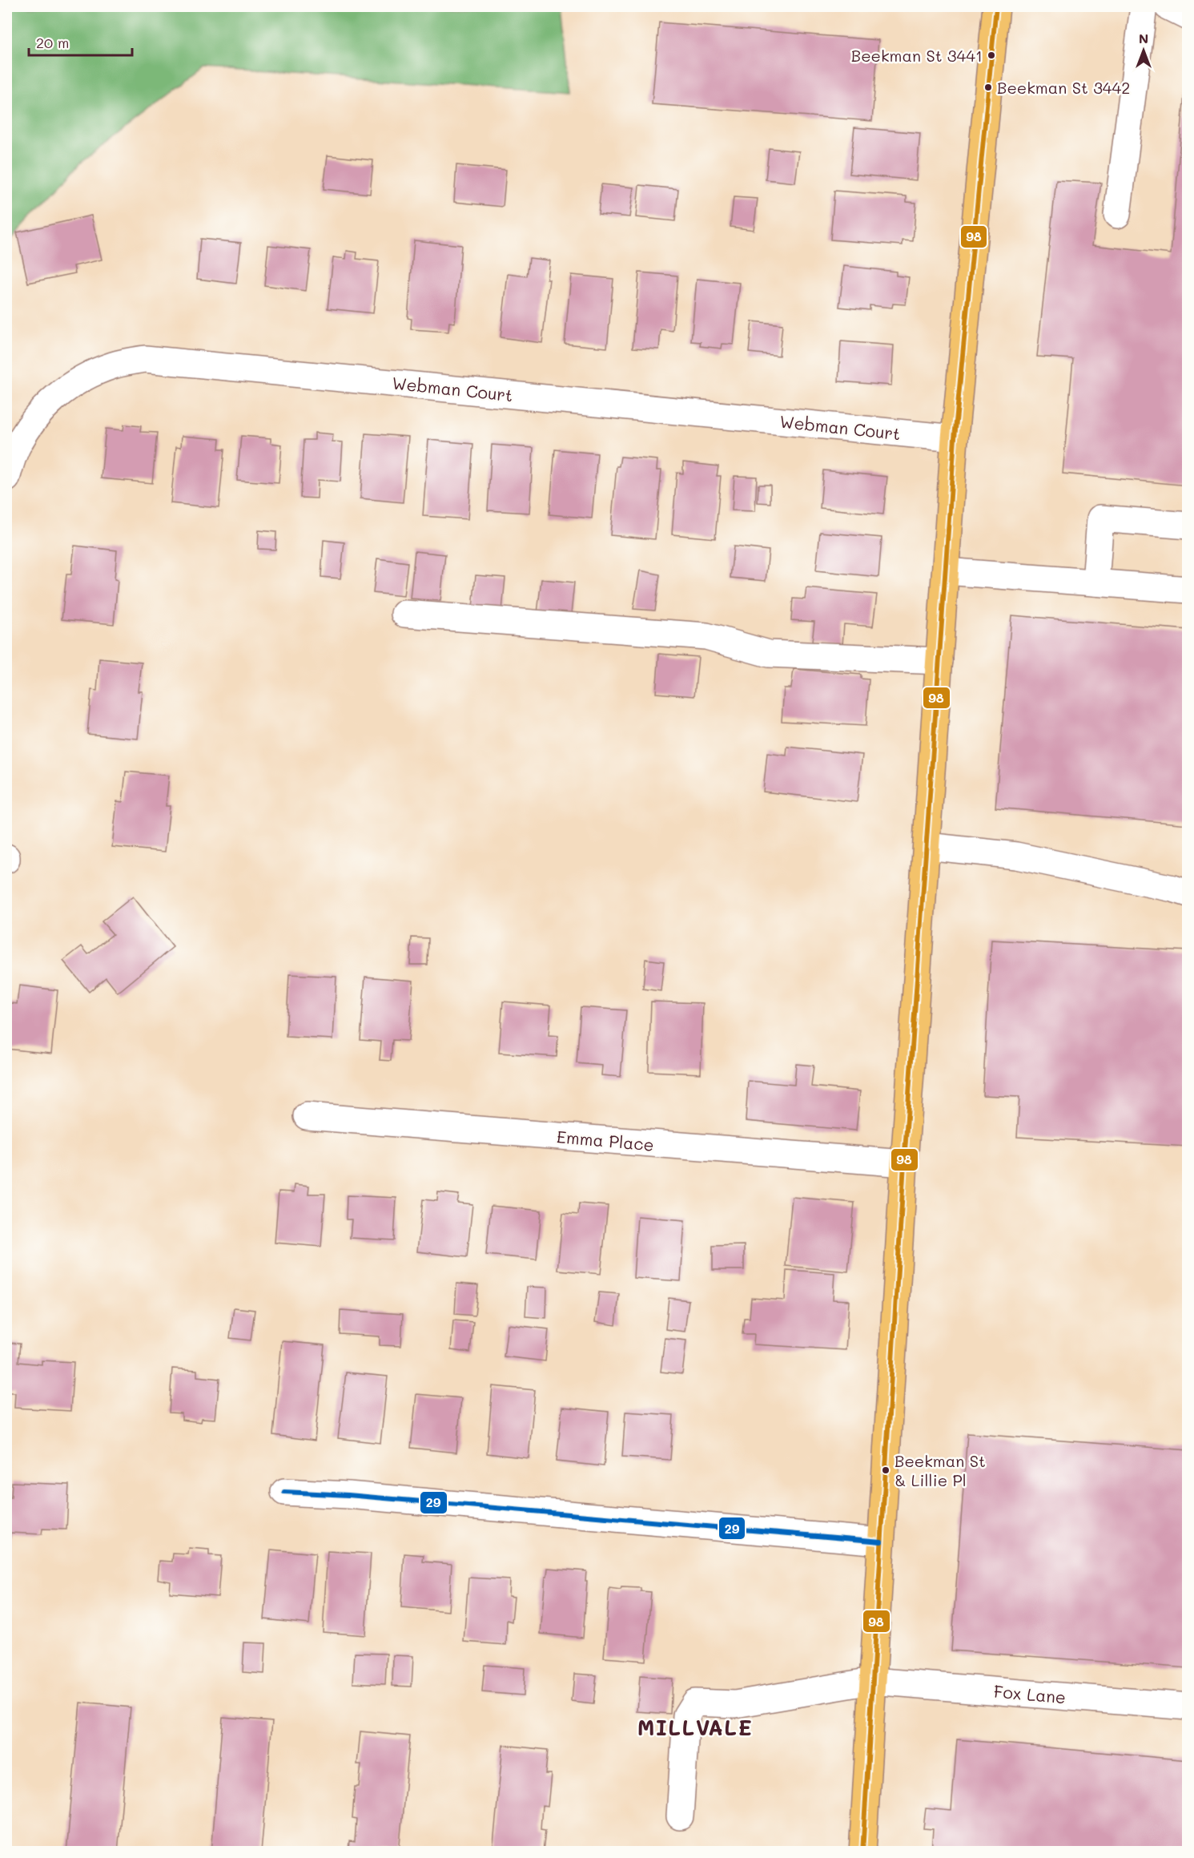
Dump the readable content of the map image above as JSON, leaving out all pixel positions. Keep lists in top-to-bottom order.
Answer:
{
  "streets": {
    "street": ["Webman Court", "Emma Place", "Fox Lane"]
  },
  "districts": ["MILLVALE"],
  "places": ["Beekman St 3441", "Beekman St 3442", "Beekman St & Lillie Pl"],
  "lines": ["transit line 98", "transit line 29"],
  "scale_bar": "20 m",
  "north": "top"
}
